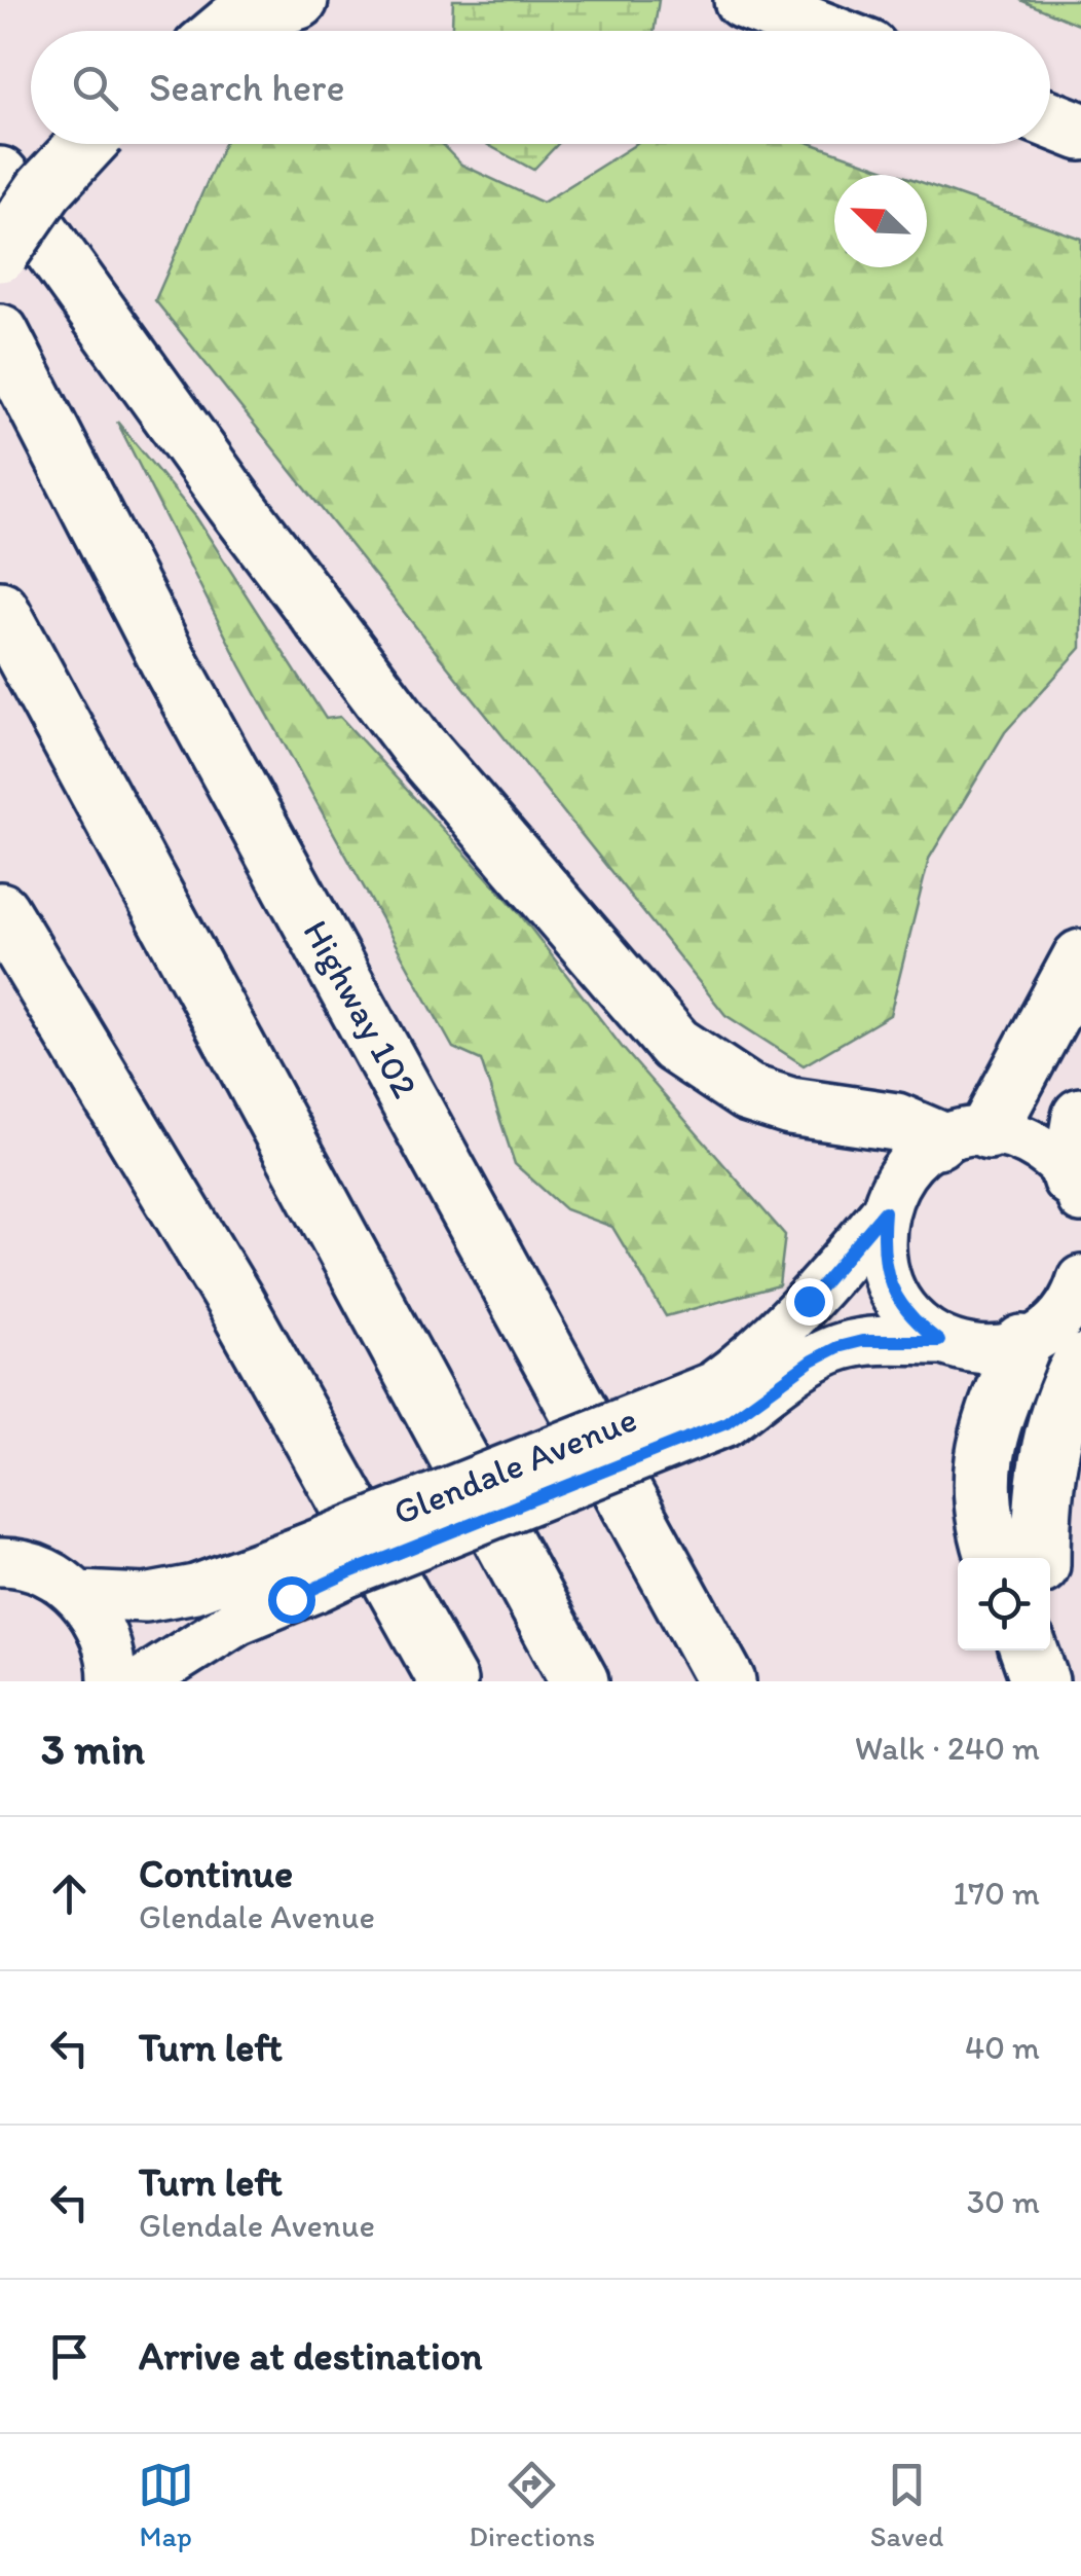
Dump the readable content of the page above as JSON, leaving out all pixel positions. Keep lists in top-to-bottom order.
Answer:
{
  "streets": {
    "highway": ["Highway 102"],
    "main road": ["Glendale Avenue"]
  },
  "north": "top left",
  "page": {
    "search": "Search here",
    "heading": ["3 min", "Walk · 240 m"],
    "list": [
      ["Continue", "Glendale Avenue", "170 m"],
      ["Turn left", "40 m"],
      ["Turn left", "Glendale Avenue", "30 m"],
      "Arrive at destination"
    ],
    "nav": ["Map", "Directions", "Saved"]
  }
}
